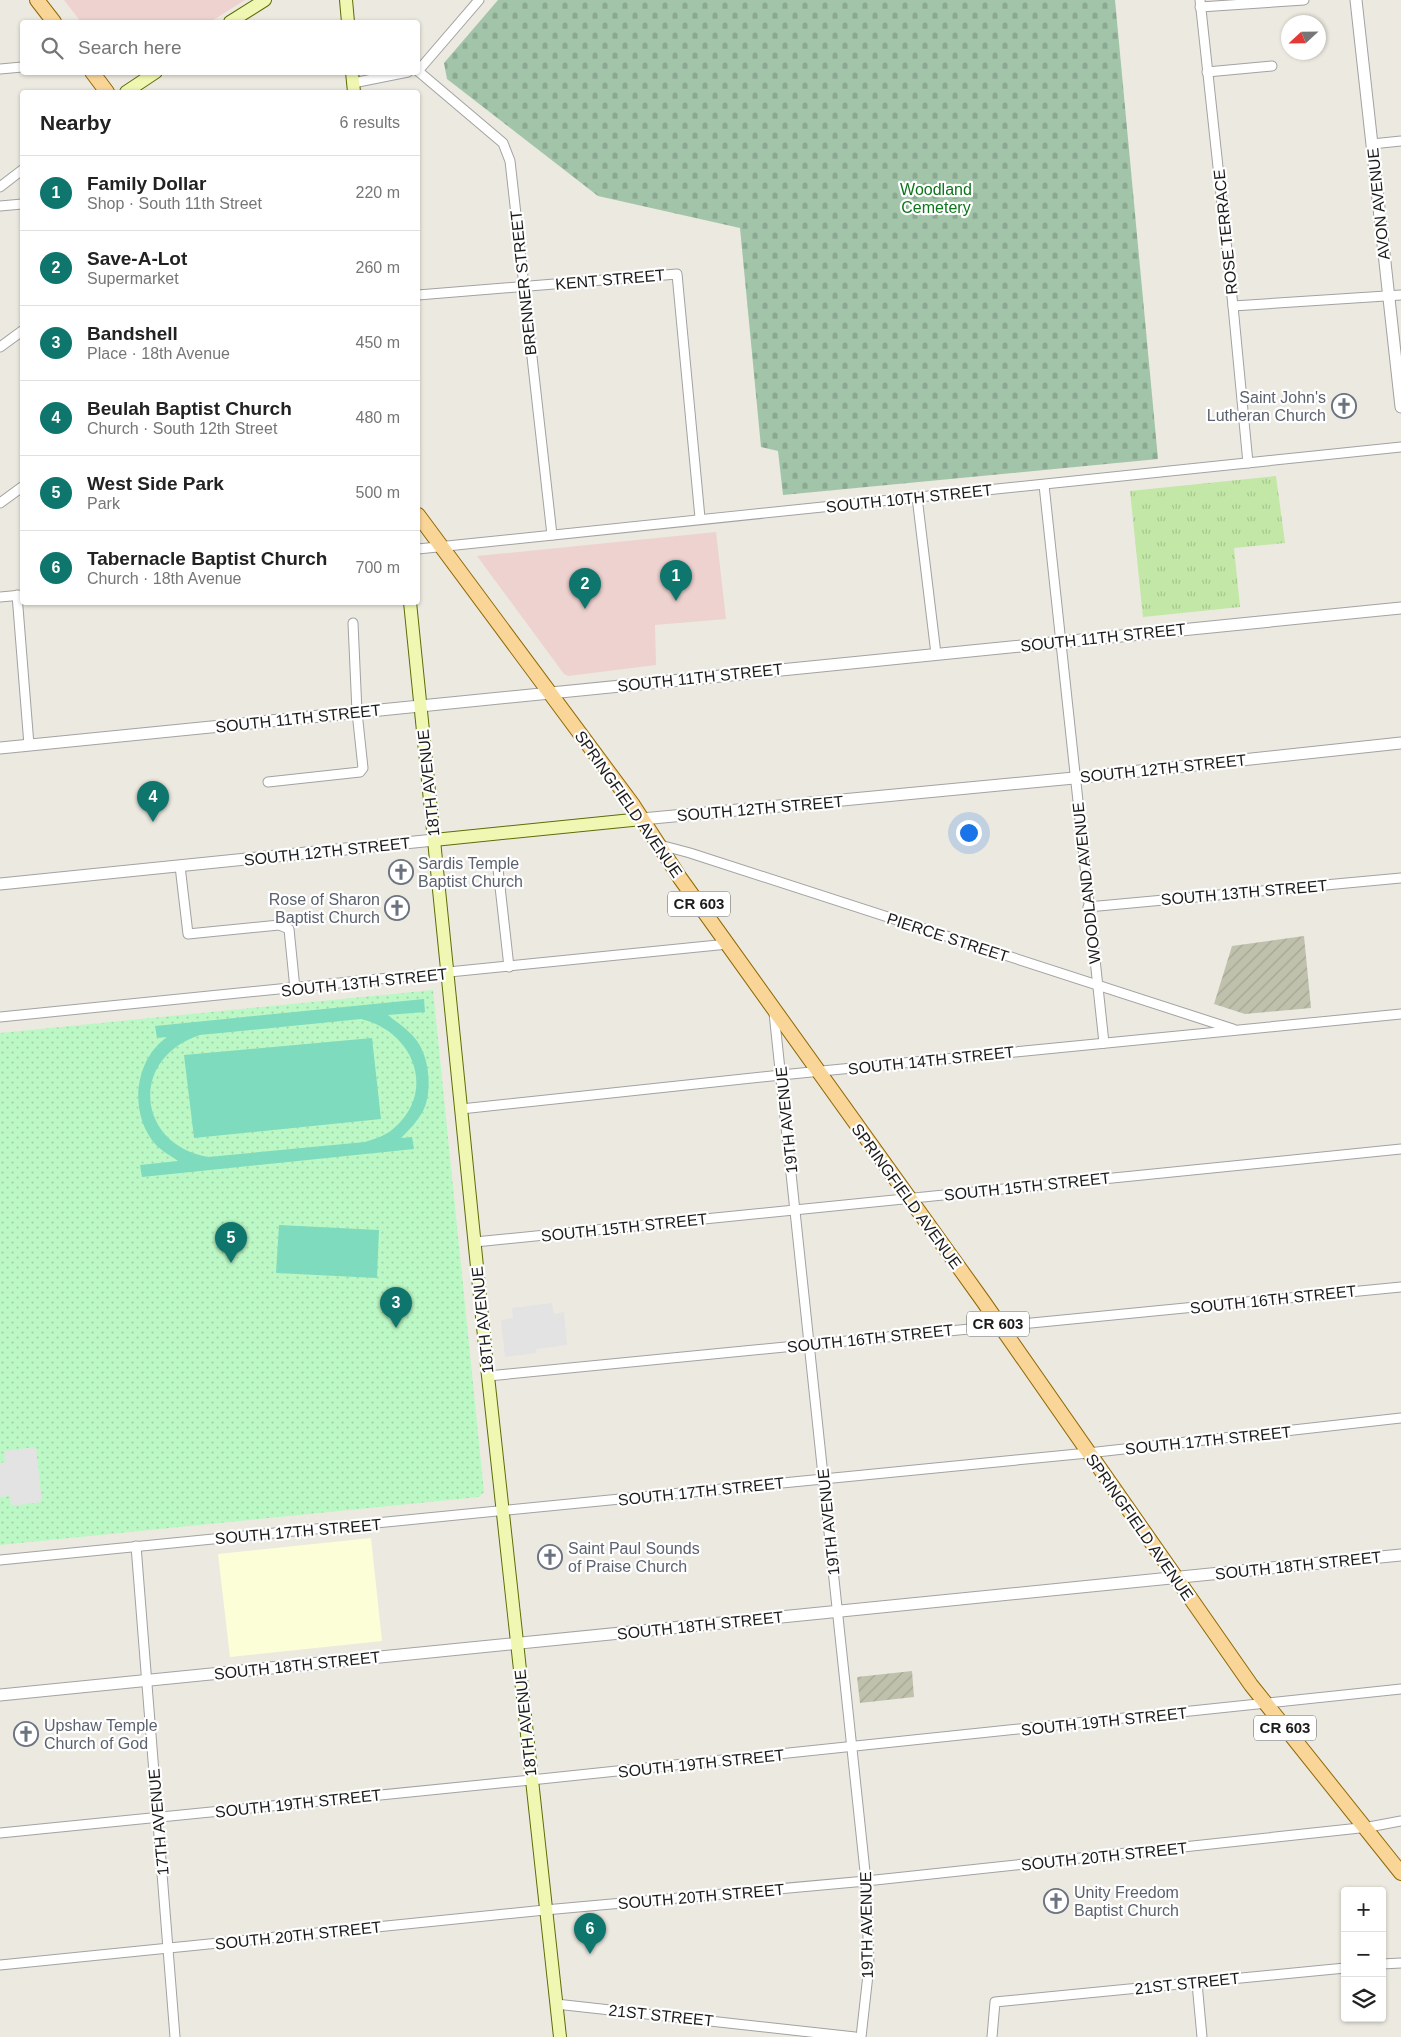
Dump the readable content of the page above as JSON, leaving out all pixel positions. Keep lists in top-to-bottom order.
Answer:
{
  "streets": {
    "main road": [
      "SOUTH 12TH STREET",
      "18TH AVENUE",
      "SPRINGFIELD AVENUE",
      "CR 603"
    ],
    "street": [
      "AVON AVENUE",
      "ROSE TERRACE",
      "KENT STREET",
      "BRENNER STREET",
      "SOUTH 10TH STREET",
      "SOUTH 11TH STREET",
      "WOODLAND AVENUE",
      "SOUTH 13TH STREET",
      "PIERCE STREET",
      "SOUTH 14TH STREET",
      "19TH AVENUE",
      "SOUTH 15TH STREET",
      "SOUTH 16TH STREET",
      "SOUTH 17TH STREET",
      "SOUTH 18TH STREET",
      "SOUTH 19TH STREET",
      "17TH AVENUE",
      "SOUTH 20TH STREET",
      "21ST STREET"
    ]
  },
  "crossings": [
    ["ROSE TERRACE", "SOUTH 10TH STREET"],
    ["KENT STREET", "BRENNER STREET"],
    ["KENT STREET", "SOUTH 10TH STREET"],
    ["BRENNER STREET", "SOUTH 10TH STREET"],
    ["SOUTH 10TH STREET", "SPRINGFIELD AVENUE"],
    ["SOUTH 10TH STREET", "WOODLAND AVENUE"],
    ["SOUTH 11TH STREET", "18TH AVENUE"],
    ["SOUTH 11TH STREET", "SPRINGFIELD AVENUE"],
    ["SOUTH 11TH STREET", "WOODLAND AVENUE"],
    ["SOUTH 12TH STREET", "18TH AVENUE"],
    ["SOUTH 12TH STREET", "SPRINGFIELD AVENUE"],
    ["SOUTH 12TH STREET", "WOODLAND AVENUE"],
    ["18TH AVENUE", "SOUTH 13TH STREET"],
    ["18TH AVENUE", "SOUTH 14TH STREET"],
    ["18TH AVENUE", "SOUTH 15TH STREET"],
    ["18TH AVENUE", "SOUTH 16TH STREET"],
    ["18TH AVENUE", "SOUTH 17TH STREET"],
    ["18TH AVENUE", "SOUTH 18TH STREET"],
    ["18TH AVENUE", "SOUTH 19TH STREET"],
    ["18TH AVENUE", "SOUTH 20TH STREET"],
    ["18TH AVENUE", "21ST STREET"],
    ["SPRINGFIELD AVENUE", "SOUTH 13TH STREET"],
    ["SPRINGFIELD AVENUE", "PIERCE STREET"],
    ["SPRINGFIELD AVENUE", "SOUTH 14TH STREET"],
    ["SPRINGFIELD AVENUE", "19TH AVENUE"],
    ["SPRINGFIELD AVENUE", "SOUTH 15TH STREET"],
    ["SPRINGFIELD AVENUE", "SOUTH 16TH STREET"],
    ["SPRINGFIELD AVENUE", "SOUTH 17TH STREET"],
    ["SPRINGFIELD AVENUE", "SOUTH 18TH STREET"],
    ["SPRINGFIELD AVENUE", "SOUTH 19TH STREET"],
    ["SPRINGFIELD AVENUE", "SOUTH 20TH STREET"],
    ["WOODLAND AVENUE", "SOUTH 13TH STREET"],
    ["WOODLAND AVENUE", "PIERCE STREET"],
    ["WOODLAND AVENUE", "SOUTH 14TH STREET"],
    ["PIERCE STREET", "SOUTH 14TH STREET"],
    ["SOUTH 14TH STREET", "19TH AVENUE"],
    ["19TH AVENUE", "SOUTH 15TH STREET"],
    ["19TH AVENUE", "SOUTH 16TH STREET"],
    ["19TH AVENUE", "SOUTH 17TH STREET"],
    ["19TH AVENUE", "SOUTH 18TH STREET"],
    ["19TH AVENUE", "SOUTH 19TH STREET"],
    ["19TH AVENUE", "SOUTH 20TH STREET"],
    ["SOUTH 17TH STREET", "17TH AVENUE"],
    ["SOUTH 18TH STREET", "17TH AVENUE"],
    ["SOUTH 19TH STREET", "17TH AVENUE"],
    ["17TH AVENUE", "SOUTH 20TH STREET"]
  ],
  "parks": ["Woodland Cemetery"],
  "places": {
    "church": [
      "Saint John's Lutheran Church",
      "Sardis Temple Baptist Church",
      "Rose of Sharon Baptist Church",
      "Saint Paul Sounds of Praise Church",
      "Upshaw Temple Church of God",
      "Unity Freedom Baptist Church"
    ]
  },
  "north": "left",
  "page": {
    "search": "Search here",
    "heading": ["Nearby", "6 results"],
    "list": [
      {
        "mark": "1",
        "name": "Family Dollar",
        "note": "Shop · South 11th Street",
        "value": "220 m"
      },
      {
        "mark": "2",
        "name": "Save-A-Lot",
        "note": "Supermarket",
        "value": "260 m"
      },
      {
        "mark": "3",
        "name": "Bandshell",
        "note": "Place · 18th Avenue",
        "value": "450 m"
      },
      {
        "mark": "4",
        "name": "Beulah Baptist Church",
        "note": "Church · South 12th Street",
        "value": "480 m"
      },
      {
        "mark": "5",
        "name": "West Side Park",
        "note": "Park",
        "value": "500 m"
      },
      {
        "mark": "6",
        "name": "Tabernacle Baptist Church",
        "note": "Church · 18th Avenue",
        "value": "700 m"
      }
    ],
    "pins": [
      "1",
      "2",
      "4",
      "5",
      "3",
      "6"
    ],
    "map_buttons": ["+", "−"]
  }
}
